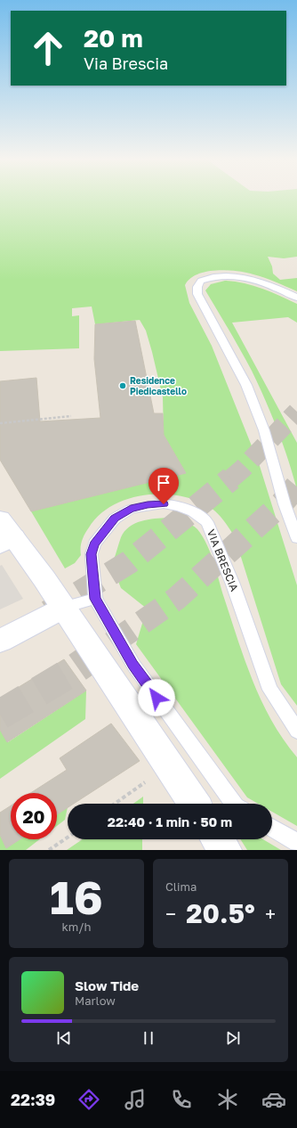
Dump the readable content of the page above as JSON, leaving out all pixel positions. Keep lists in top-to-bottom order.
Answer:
{
  "streets": {
    "lane": ["VIA BRESCIA"]
  },
  "places": ["Residence Piedicastello"],
  "page": {
    "turn": ["20 m", "Via Brescia"],
    "limit": "20",
    "trip": "22:40 · 1 min · 50 m",
    "tile": [
      ["16", "km/h"],
      "Clima"
    ],
    "heat": ["−", "20.5°", "+"],
    "song": ["Slow Tide", "Marlow"],
    "tabs": "22:39"
  }
}
